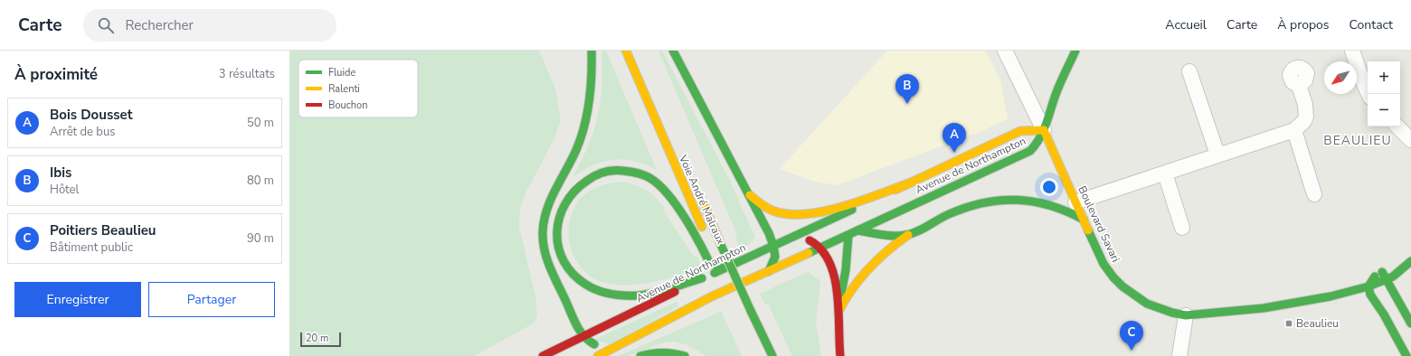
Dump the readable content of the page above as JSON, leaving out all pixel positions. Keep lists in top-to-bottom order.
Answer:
{
  "streets": {
    "street": ["Avenue de Northampton", "Voie André Malraux", "Boulevard Savari"]
  },
  "crossings": [
    ["Avenue de Northampton", "Boulevard Savari"]
  ],
  "districts": ["BEAULIEU"],
  "places": {
    "transit": ["Beaulieu"]
  },
  "legend": ["Fluide", "Ralenti", "Bouchon"],
  "scale_bar": "20 m",
  "north": "bottom left",
  "page": {
    "header": "Carte",
    "search": "Rechercher",
    "nav": [
      "Accueil",
      "Carte",
      "À propos",
      "Contact"
    ],
    "heading": ["À proximité", "3 résultats"],
    "map_buttons": ["+", "−"],
    "pins": ["B", "A", "C"],
    "list": [
      {
        "mark": "A",
        "name": "Bois Dousset",
        "note": "Arrêt de bus",
        "value": "50 m"
      },
      {
        "mark": "B",
        "name": "Ibis",
        "note": "Hôtel",
        "value": "80 m"
      },
      {
        "mark": "C",
        "name": "Poitiers Beaulieu",
        "note": "Bâtiment public",
        "value": "90 m"
      }
    ],
    "buttons": ["Enregistrer", "Partager"],
    "scale": "20 m"
  }
}
